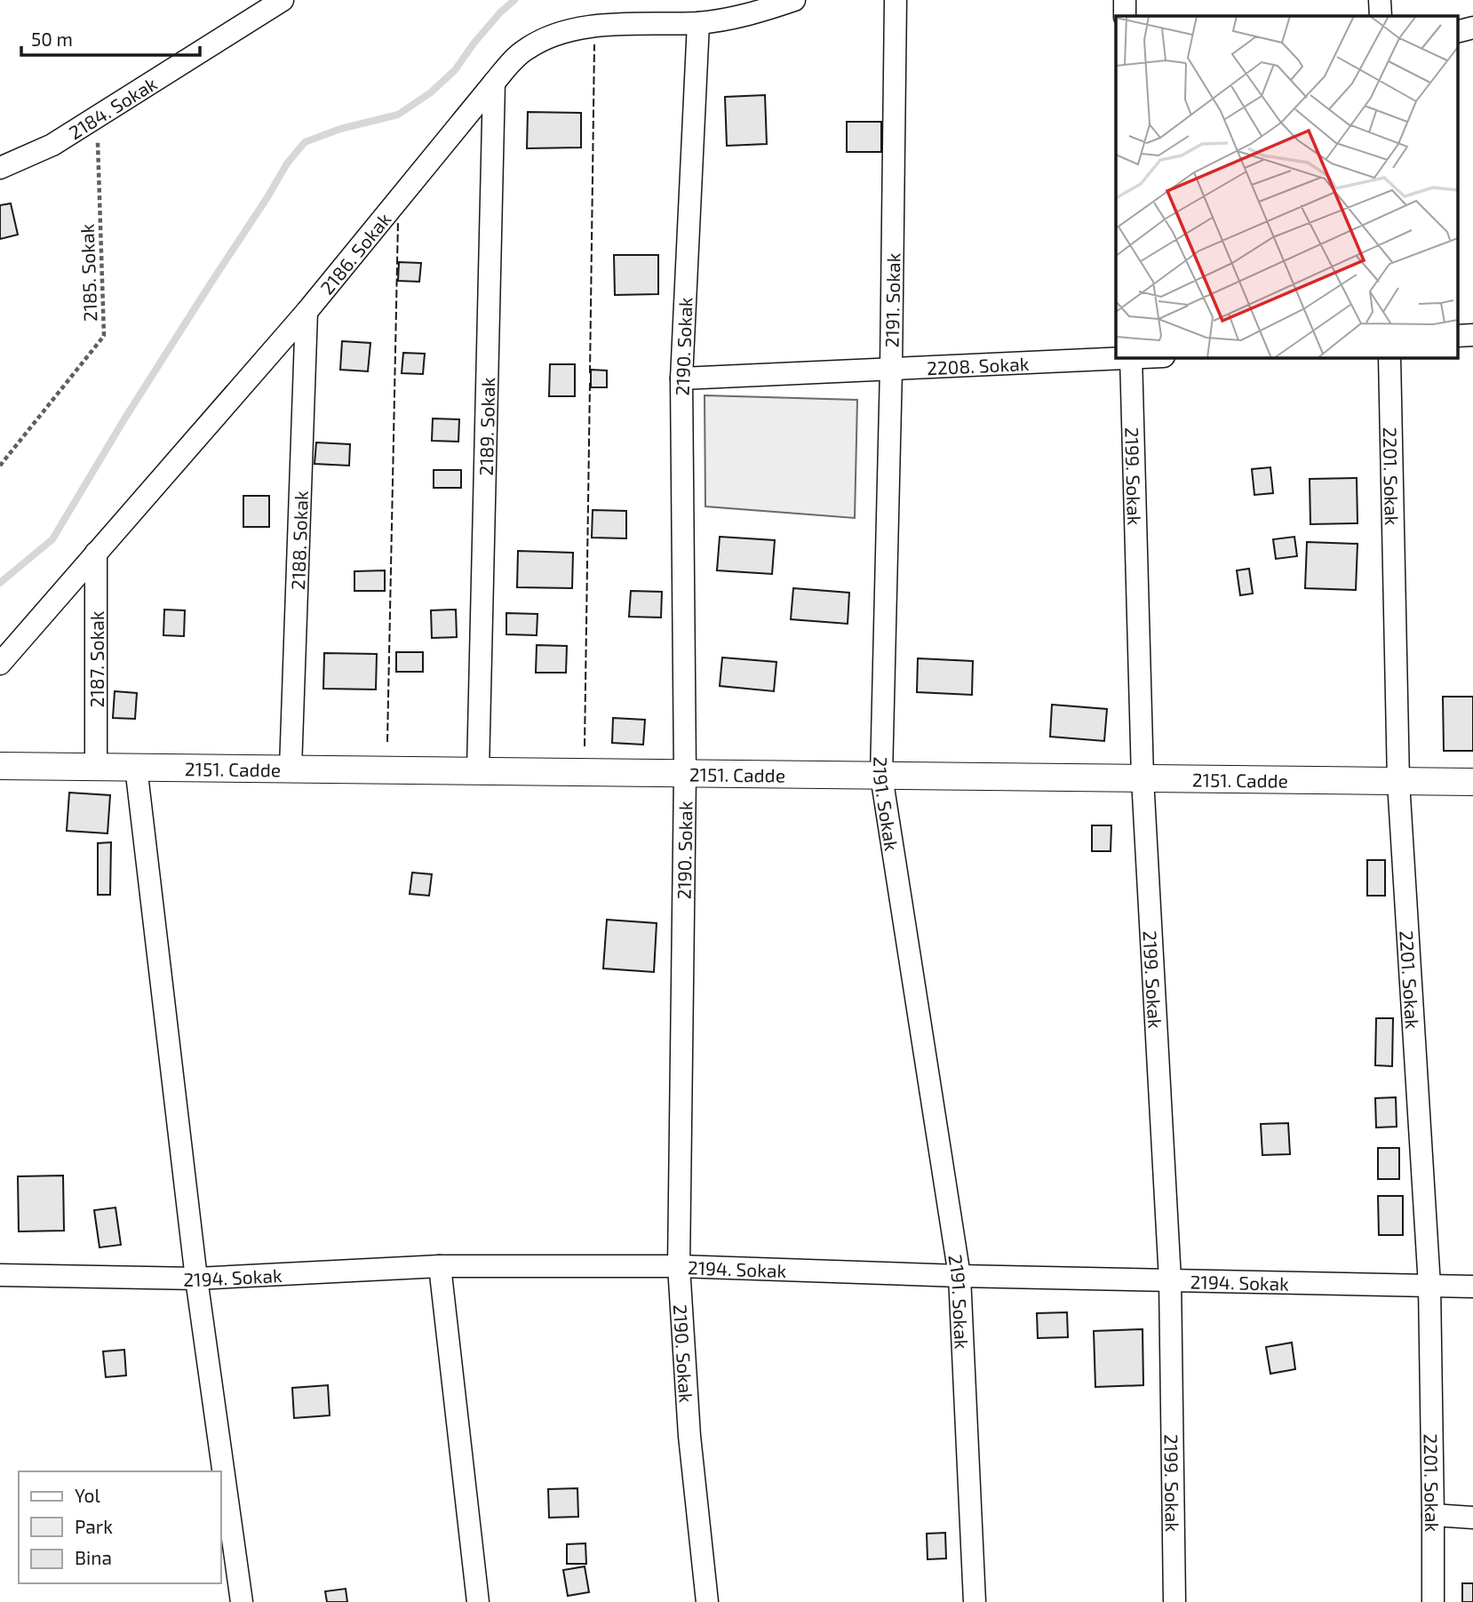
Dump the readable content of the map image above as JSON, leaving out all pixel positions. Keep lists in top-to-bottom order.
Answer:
{
  "streets": {
    "street": [
      "2184. Sokak",
      "2186. Sokak",
      "2191. Sokak",
      "2190. Sokak",
      "2208. Sokak",
      "2189. Sokak",
      "2199. Sokak",
      "2201. Sokak",
      "2188. Sokak",
      "2187. Sokak",
      "2151. Cadde",
      "2194. Sokak"
    ],
    "path": ["2185. Sokak"]
  },
  "crossings": [
    ["2184. Sokak", "2185. Sokak"],
    ["2186. Sokak", "2190. Sokak"],
    ["2186. Sokak", "2189. Sokak"],
    ["2186. Sokak", "2188. Sokak"],
    ["2186. Sokak", "2187. Sokak"],
    ["2191. Sokak", "2208. Sokak"],
    ["2191. Sokak", "2151. Cadde"],
    ["2191. Sokak", "2194. Sokak"],
    ["2190. Sokak", "2208. Sokak"],
    ["2190. Sokak", "2151. Cadde"],
    ["2190. Sokak", "2194. Sokak"],
    ["2208. Sokak", "2199. Sokak"],
    ["2189. Sokak", "2151. Cadde"],
    ["2199. Sokak", "2151. Cadde"],
    ["2199. Sokak", "2194. Sokak"],
    ["2201. Sokak", "2151. Cadde"],
    ["2201. Sokak", "2194. Sokak"],
    ["2188. Sokak", "2151. Cadde"],
    ["2187. Sokak", "2151. Cadde"]
  ],
  "legend": ["Yol", "Park", "Bina"],
  "scale_bar": "50 m"
}
